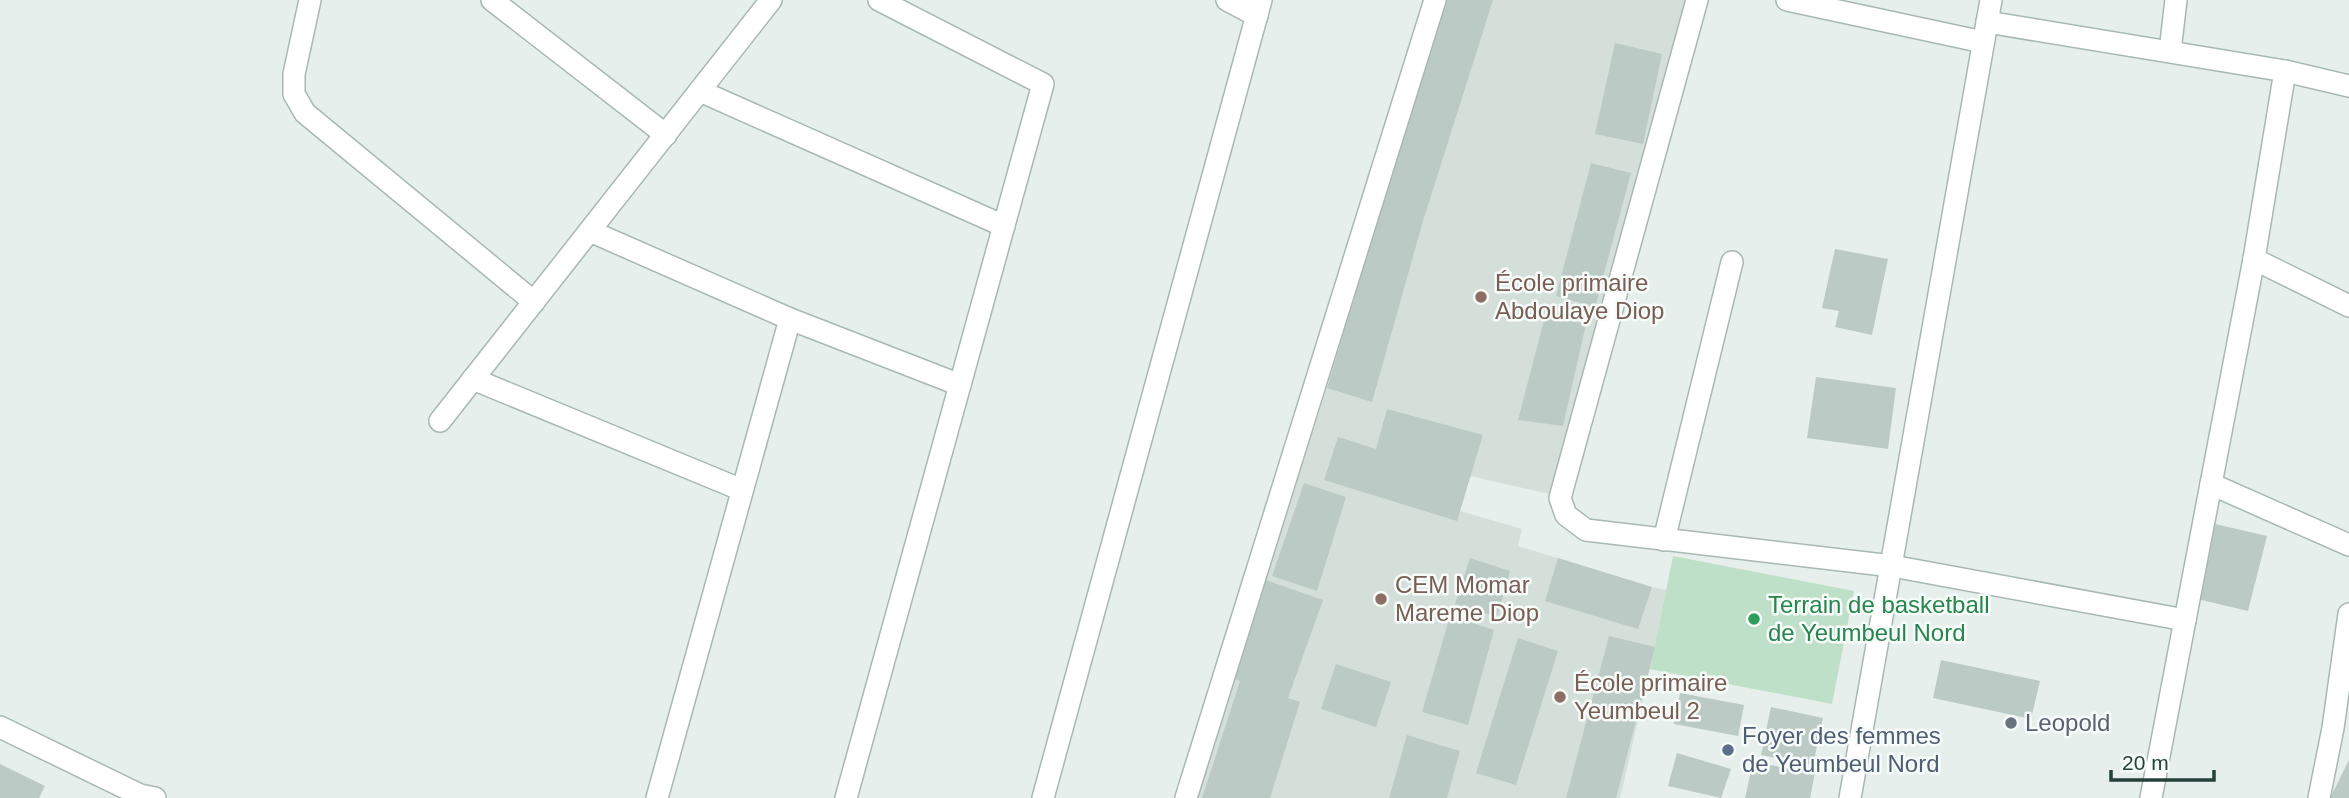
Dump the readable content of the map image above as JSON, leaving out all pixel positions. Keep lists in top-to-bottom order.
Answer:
{
  "places": [
    "École primaire Abdoulaye Diop",
    "CEM Momar Mareme Diop",
    "Terrain de basketball de Yeumbeul Nord",
    "École primaire Yeumbeul 2",
    "Leopold",
    "Foyer des femmes de Yeumbeul Nord"
  ],
  "scale_bar": "20 m"
}
